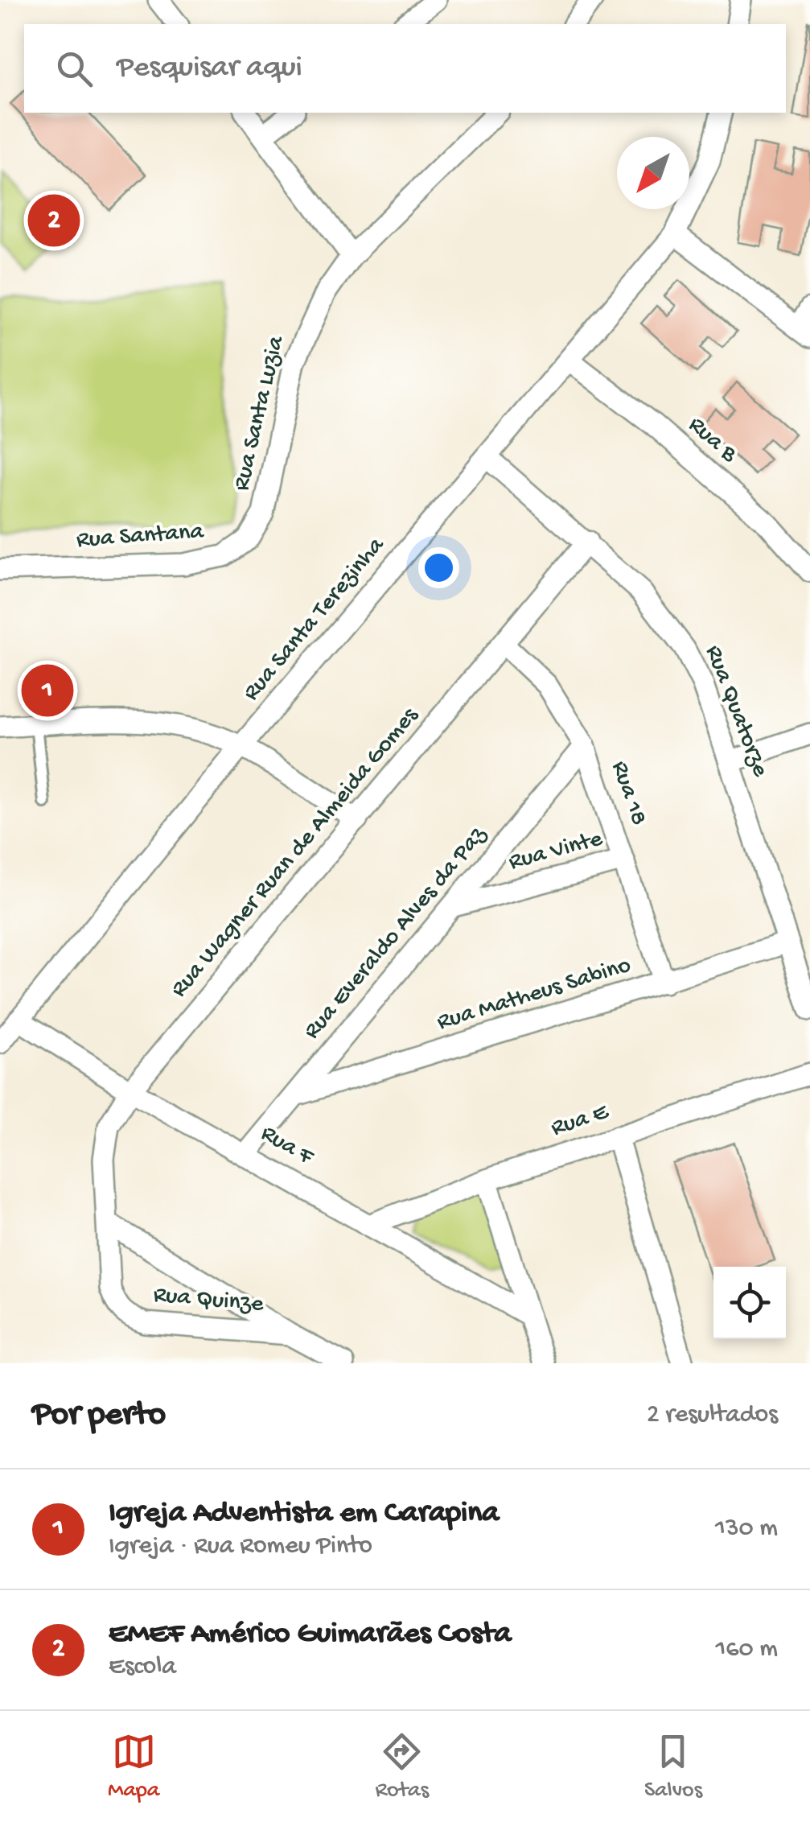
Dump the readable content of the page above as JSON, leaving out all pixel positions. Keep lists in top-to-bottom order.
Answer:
{
  "streets": {
    "street": [
      "Rua Santa Luzia",
      "Rua B",
      "Rua Santana",
      "Rua Santa Terezinha",
      "Rua Quatorze",
      "Rua 18",
      "Rua Vinte",
      "Rua Wagner Ruan de Almeida Gomes",
      "Rua Everaldo Alves da Paz",
      "Rua Matheus Sabino",
      "Rua E",
      "Rua F",
      "Rua Quinze"
    ]
  },
  "crossings": [
    ["Rua Santa Luzia", "Rua Santana"],
    ["Rua B", "Rua Santa Terezinha"],
    ["Rua Santa Terezinha", "Rua Quatorze"],
    ["Rua Santa Terezinha", "Rua F"],
    ["Rua Quatorze", "Rua Wagner Ruan de Almeida Gomes"],
    ["Rua Quatorze", "Rua Matheus Sabino"],
    ["Rua 18", "Rua Vinte"],
    ["Rua 18", "Rua Wagner Ruan de Almeida Gomes"],
    ["Rua 18", "Rua Everaldo Alves da Paz"],
    ["Rua 18", "Rua Matheus Sabino"],
    ["Rua Vinte", "Rua Everaldo Alves da Paz"],
    ["Rua Wagner Ruan de Almeida Gomes", "Rua F"],
    ["Rua Wagner Ruan de Almeida Gomes", "Rua Quinze"],
    ["Rua Everaldo Alves da Paz", "Rua Matheus Sabino"],
    ["Rua Everaldo Alves da Paz", "Rua F"],
    ["Rua E", "Rua F"]
  ],
  "north": "bottom left",
  "page": {
    "search": "Pesquisar aqui",
    "pins": ["2", "1"],
    "heading": ["Por perto", "2 resultados"],
    "list": [
      {
        "mark": "1",
        "name": "Igreja Adventista em Carapina",
        "note": "Igreja · Rua Romeu Pinto",
        "value": "130 m"
      },
      {
        "mark": "2",
        "name": "EMEF Américo Guimarães Costa",
        "note": "Escola",
        "value": "160 m"
      }
    ],
    "nav": ["Mapa", "Rotas", "Salvos"]
  }
}
